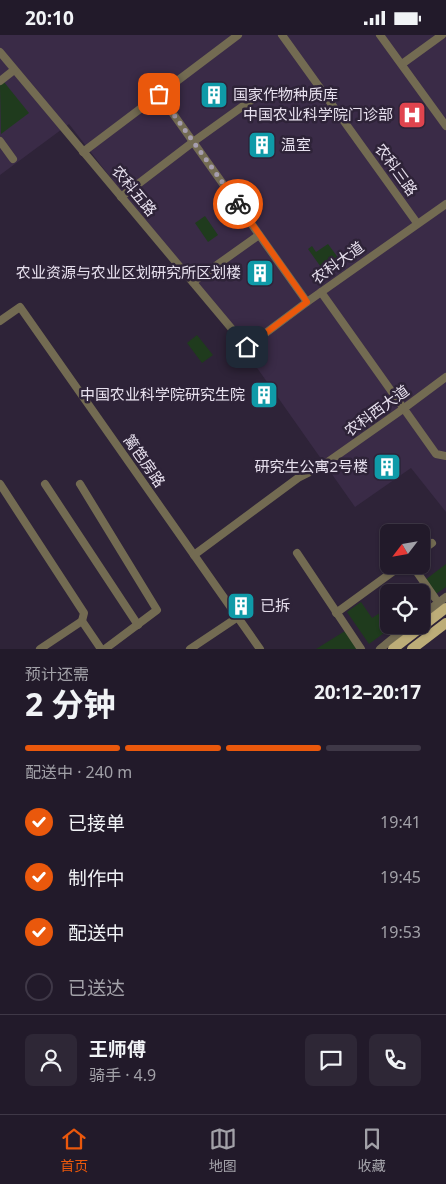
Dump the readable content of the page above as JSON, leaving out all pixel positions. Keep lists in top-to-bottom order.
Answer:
{
  "streets": {
    "street": [
      "农科三路",
      "农科五路",
      "农科大道",
      "农科西大道",
      "篱笆房路"
    ]
  },
  "crossings": [
    ["农科三路", "农科大道"],
    ["农科五路", "农科大道"],
    ["农科西大道", "篱笆房路"]
  ],
  "places": {
    "building": [
      "国家作物种质库",
      "温室",
      "农业资源与农业区划研究所区划楼",
      "中国农业科学院研究生院",
      "研究生公寓2号楼",
      "已拆"
    ],
    "hospital": ["中国农业科学院门诊部"]
  },
  "north": "bottom left",
  "page": {
    "status": "20:10",
    "heading": ["2 分钟", "预计还需", "20:12–20:17"],
    "panel": ["王师傅", "骑手 · 4.9"],
    "bar": "配送中 · 240 m",
    "list": [
      ["已接单", "19:41"],
      ["制作中", "19:45"],
      ["配送中", "19:53"],
      "已送达"
    ],
    "tabs": ["首页", "地图", "收藏"]
  }
}
